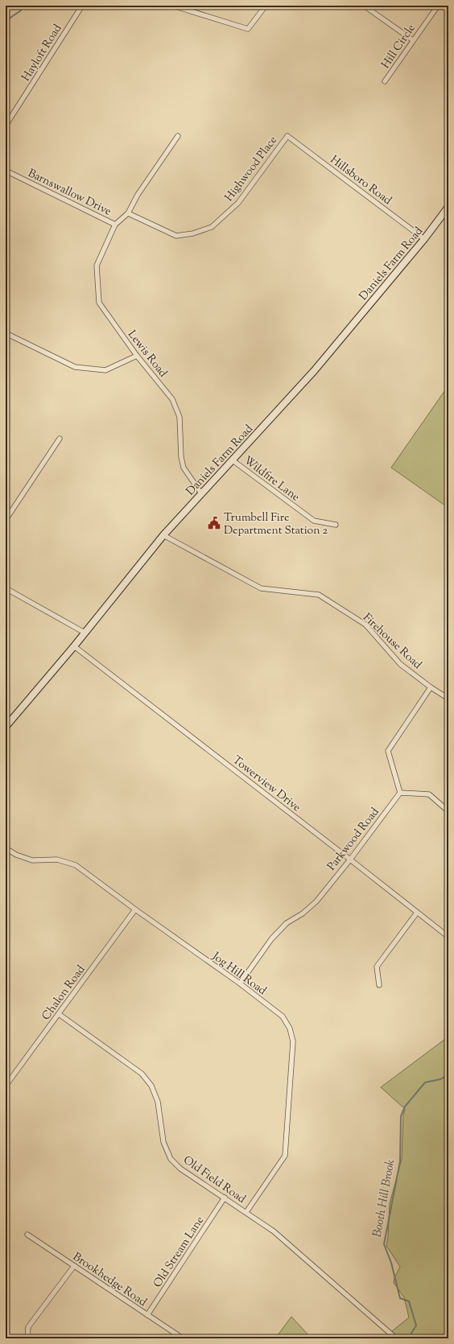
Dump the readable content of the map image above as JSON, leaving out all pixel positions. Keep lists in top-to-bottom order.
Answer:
{
  "streets": {
    "main road": ["Daniels Farm Road"],
    "street": [
      "Hill Circle",
      "Hayloft Road",
      "Highwood Place",
      "Hillsboro Road",
      "Barnswallow Drive",
      "Lewis Road",
      "Wildfire Lane",
      "Firehouse Road",
      "Towerview Drive",
      "Parkwood Road",
      "Jog Hill Road",
      "Chalon Road",
      "Old Field Road",
      "Old Stream Lane",
      "Brookhedge Road"
    ]
  },
  "crossings": [
    ["Highwood Place", "Hillsboro Road"],
    ["Highwood Place", "Barnswallow Drive"],
    ["Hillsboro Road", "Daniels Farm Road"],
    ["Barnswallow Drive", "Lewis Road"],
    ["Daniels Farm Road", "Lewis Road"],
    ["Daniels Farm Road", "Wildfire Lane"],
    ["Daniels Farm Road", "Firehouse Road"],
    ["Daniels Farm Road", "Towerview Drive"],
    ["Towerview Drive", "Parkwood Road"],
    ["Parkwood Road", "Jog Hill Road"],
    ["Jog Hill Road", "Chalon Road"],
    ["Jog Hill Road", "Old Field Road"],
    ["Chalon Road", "Old Field Road"],
    ["Old Field Road", "Old Stream Lane"],
    ["Old Stream Lane", "Brookhedge Road"]
  ],
  "water": ["Booth Hill Brook"],
  "places": {
    "public building": ["Trumbell Fire Department Station 2"]
  }
}
